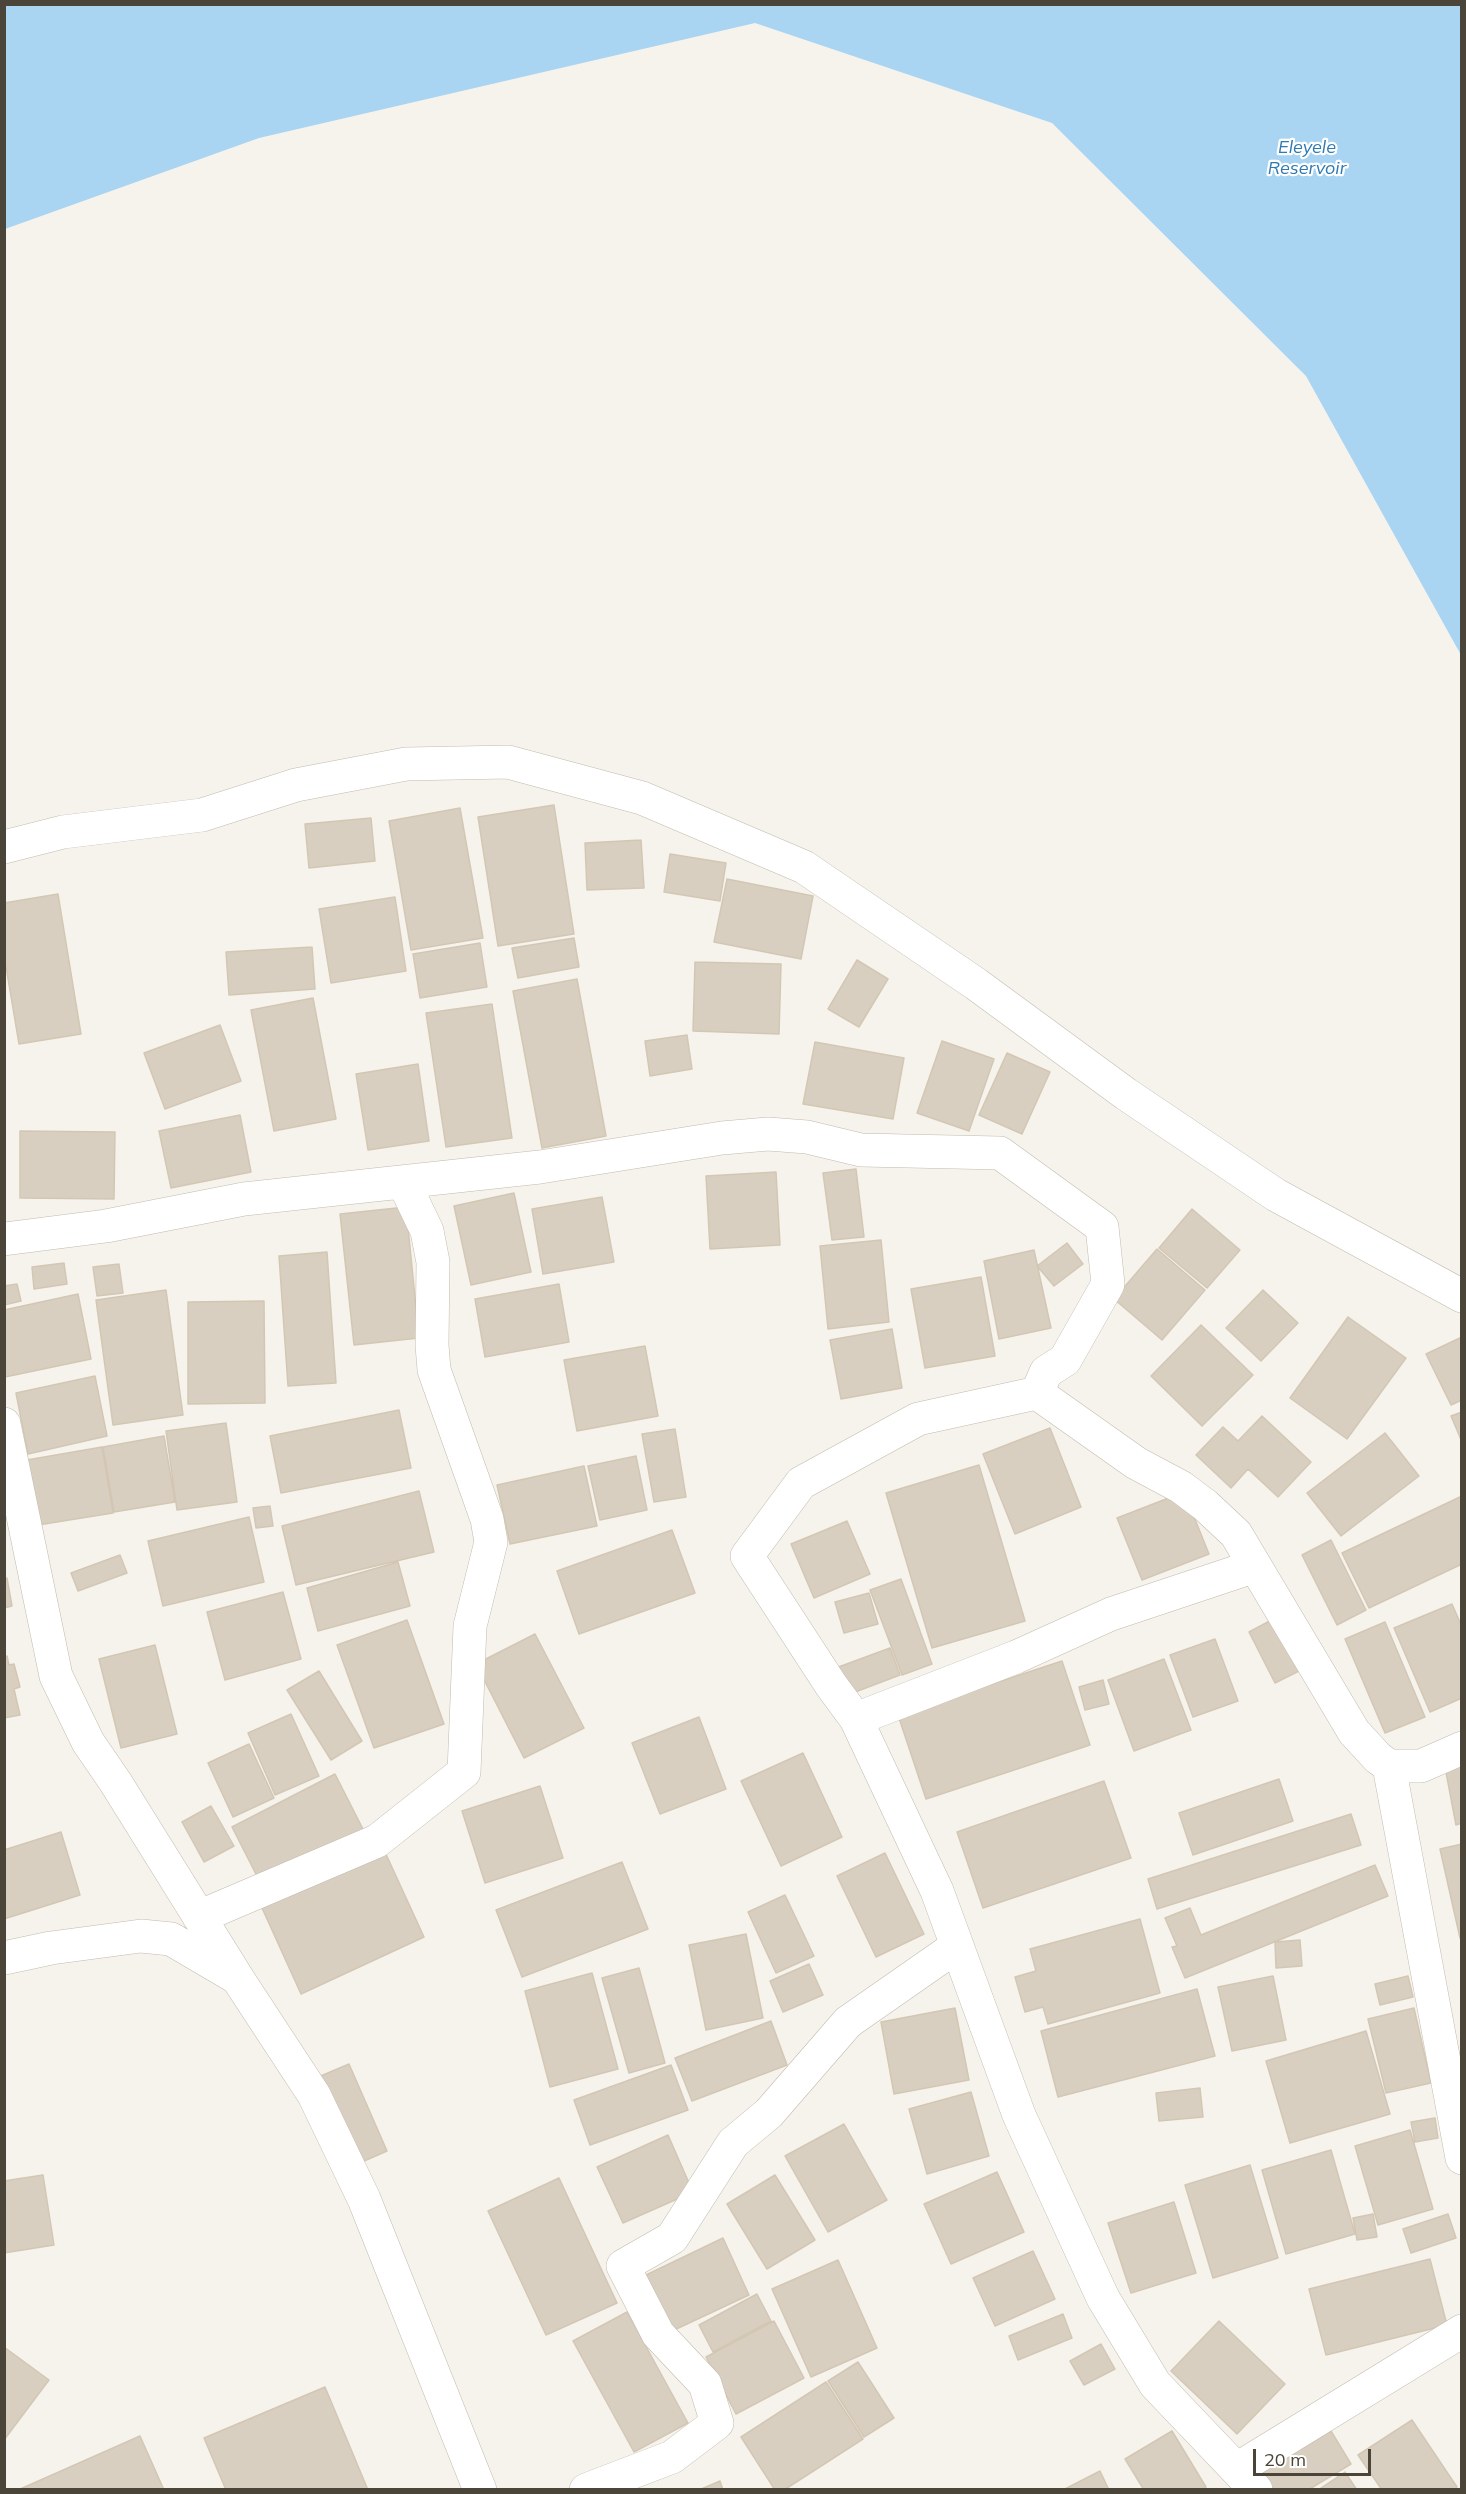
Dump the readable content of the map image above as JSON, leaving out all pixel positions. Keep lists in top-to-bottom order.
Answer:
{
  "water": ["Eleyele Reservoir"],
  "scale_bar": "20 m"
}
